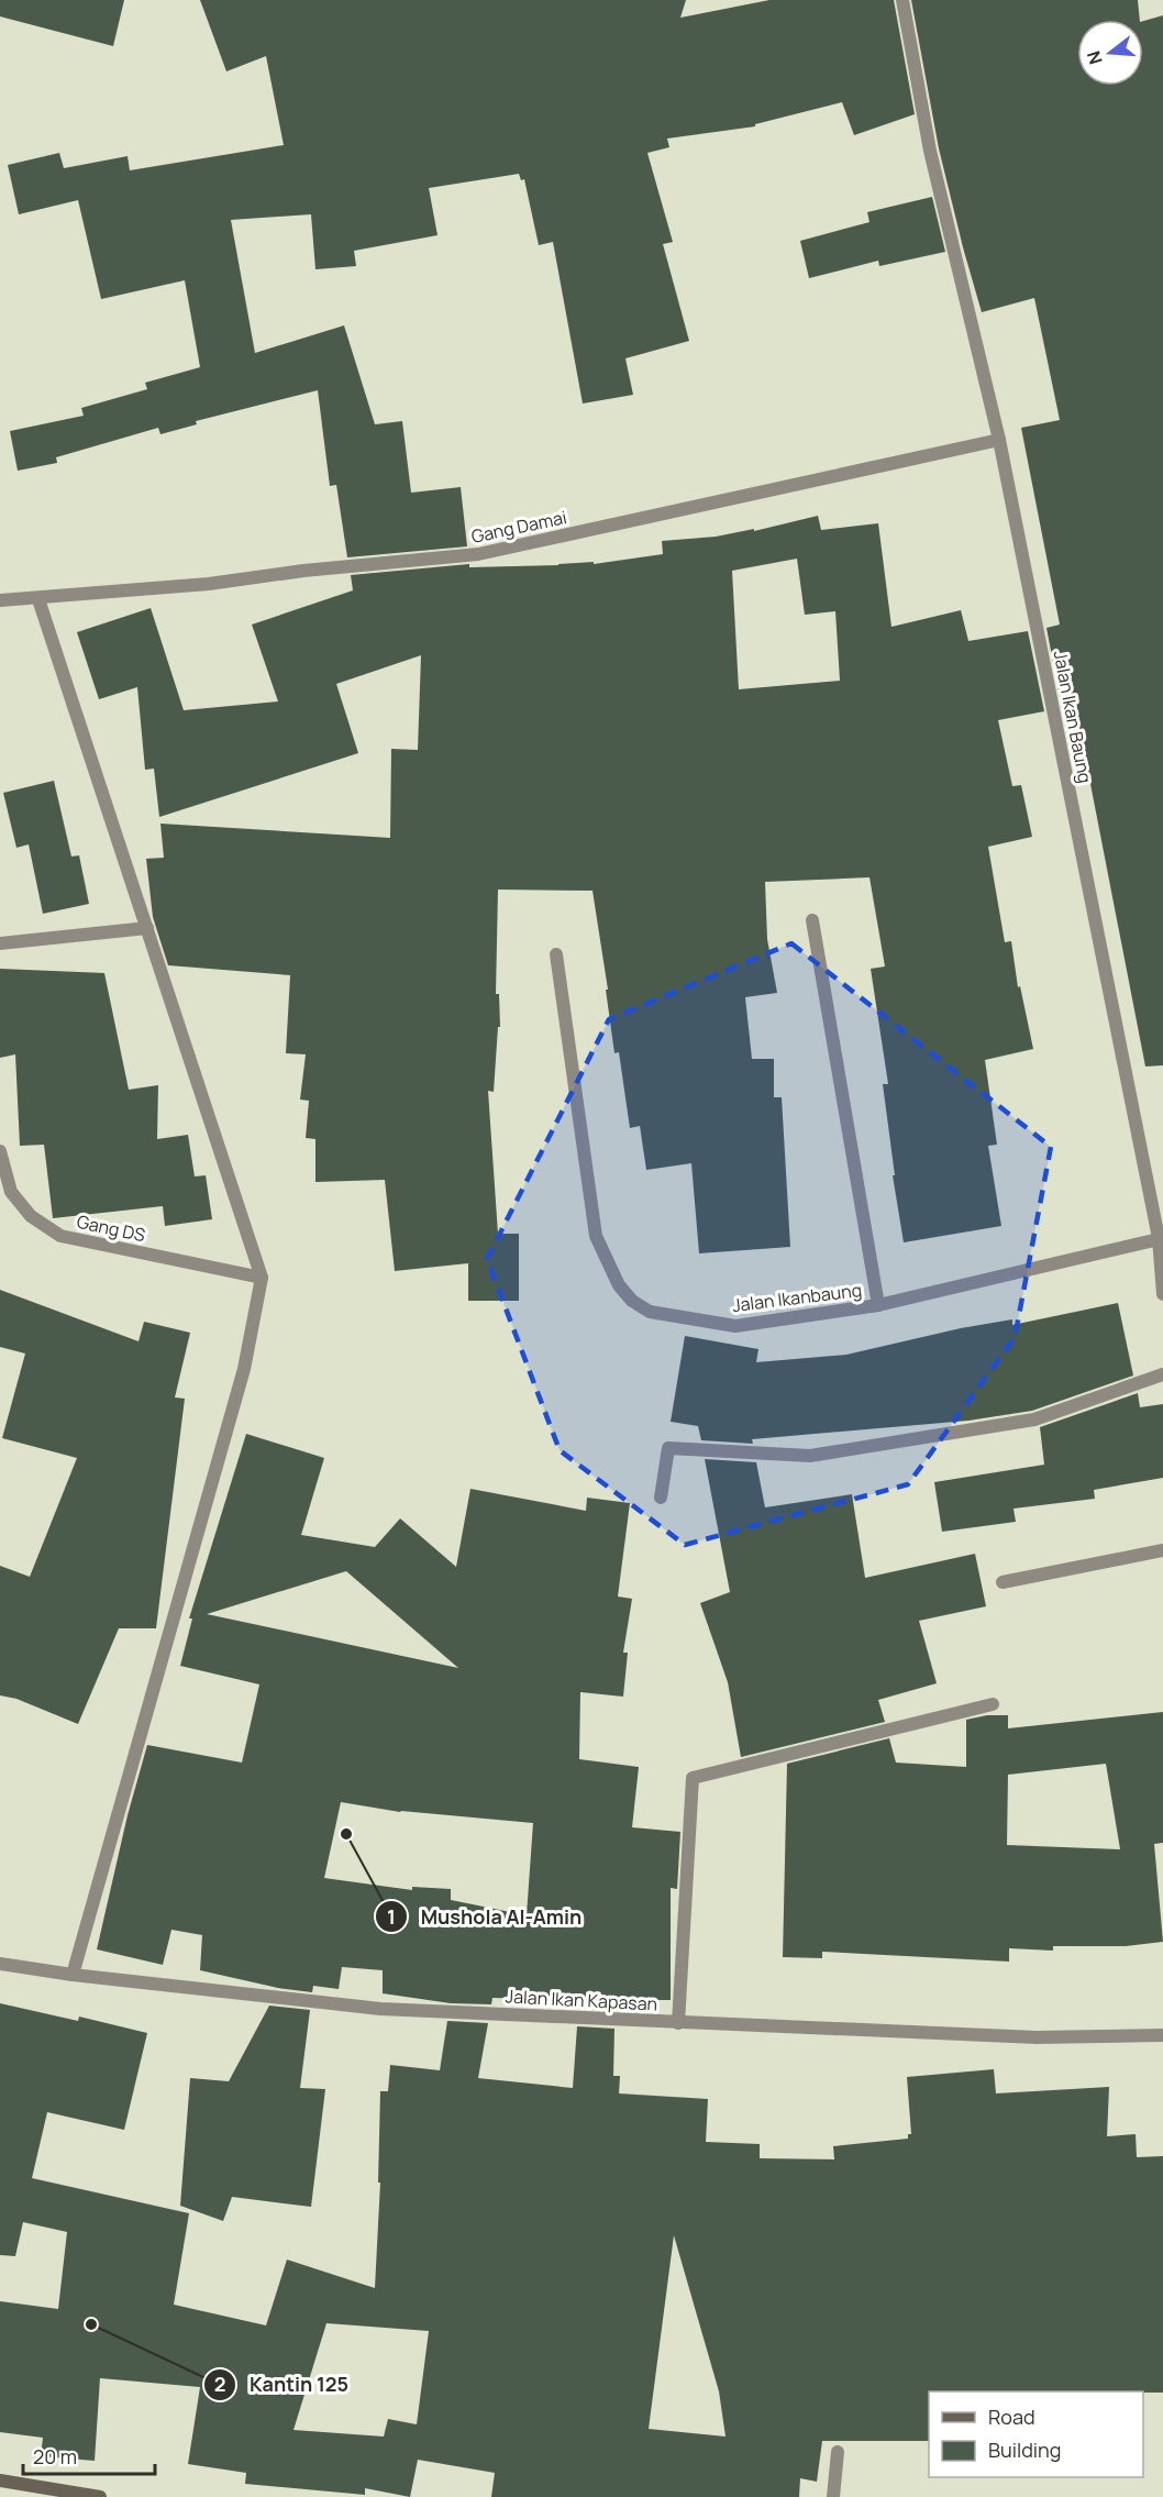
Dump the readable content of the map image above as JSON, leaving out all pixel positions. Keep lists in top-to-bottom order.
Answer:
{
  "streets": {
    "street": [
      "Gang Damai",
      "Jalan Ikan Baung",
      "Gang DS",
      "Jalan Ikanbaung",
      "Jalan Ikan Kapasan"
    ]
  },
  "crossings": [
    ["Gang Damai", "Jalan Ikan Baung"],
    ["Jalan Ikan Baung", "Jalan Ikanbaung"]
  ],
  "places": ["Mushola Al-Amin", "Kantin 125"],
  "legend": ["Road", "Building"],
  "scale_bar": "20 m",
  "north": "left"
}
